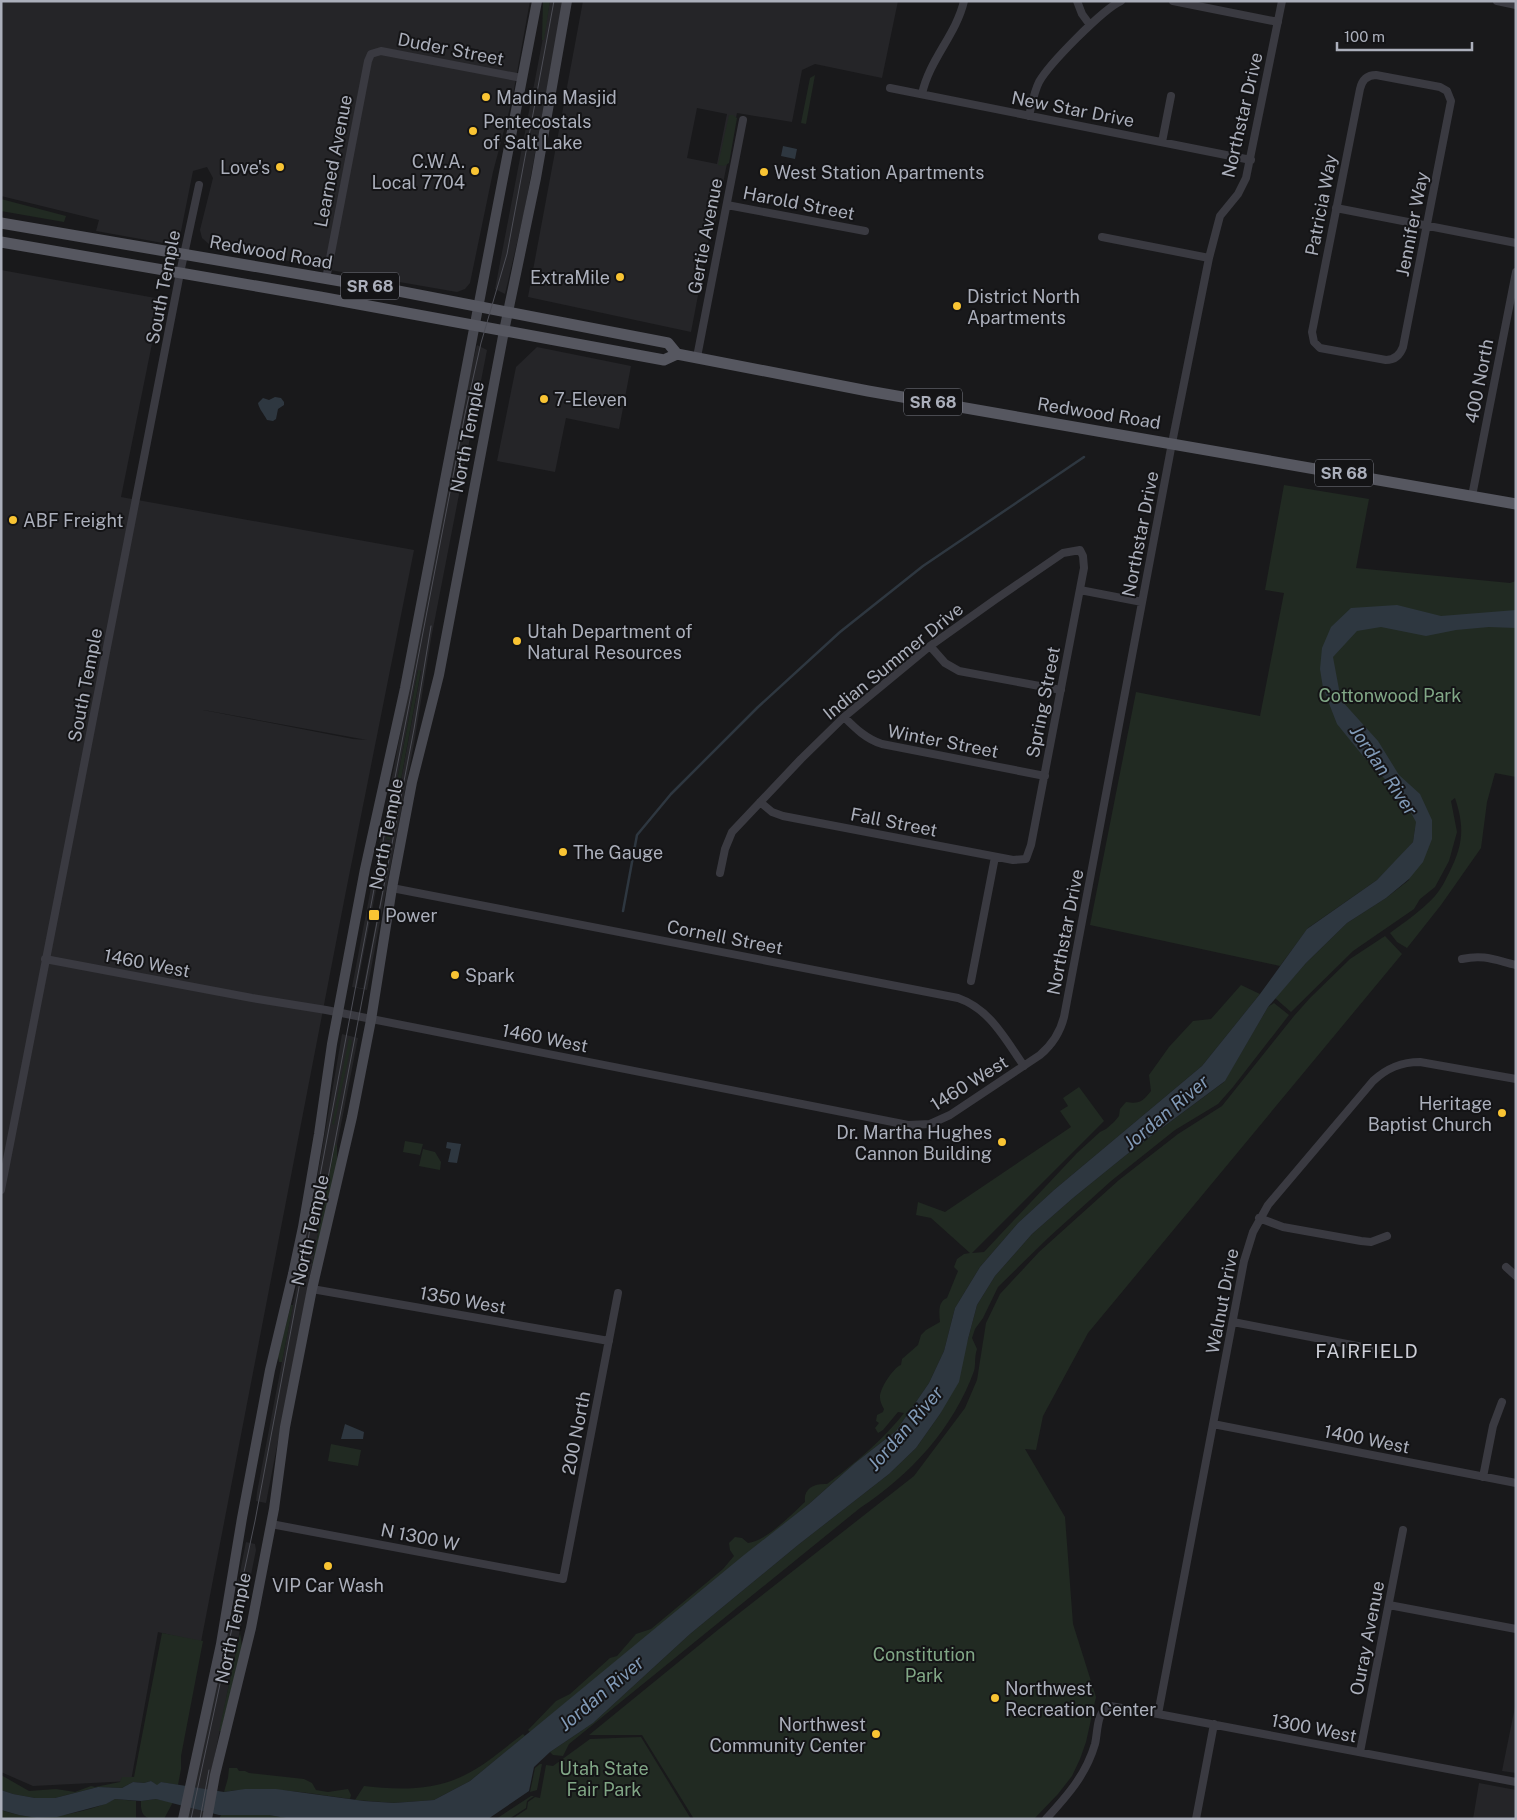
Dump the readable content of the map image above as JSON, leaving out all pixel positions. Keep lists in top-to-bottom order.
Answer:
{
  "streets": {
    "main road": ["Redwood Road", "SR 68", "North Temple"],
    "street": [
      "Duder Street",
      "New Star Drive",
      "Northstar Drive",
      "Learned Avenue",
      "Harold Street",
      "Patricia Way",
      "Jennifer Way",
      "Gertie Avenue",
      "South Temple",
      "400 North",
      "Indian Summer Drive",
      "Spring Street",
      "Winter Street",
      "Fall Street",
      "Cornell Street",
      "1460 West",
      "1350 West",
      "Walnut Drive",
      "200 North",
      "1400 West",
      "N 1300 W",
      "Ouray Avenue",
      "1300 West"
    ]
  },
  "crossings": [
    ["Duder Street", "Learned Avenue"],
    ["Duder Street", "North Temple"],
    ["New Star Drive", "Northstar Drive"],
    ["Northstar Drive", "Redwood Road"],
    ["Northstar Drive", "Cornell Street"],
    ["Northstar Drive", "1460 West"],
    ["Learned Avenue", "Redwood Road"],
    ["Harold Street", "Gertie Avenue"],
    ["Patricia Way", "Jennifer Way"],
    ["Gertie Avenue", "Redwood Road"],
    ["Redwood Road", "South Temple"],
    ["Redwood Road", "400 North"],
    ["Redwood Road", "North Temple"],
    ["South Temple", "1460 West"],
    ["North Temple", "Cornell Street"],
    ["North Temple", "1460 West"],
    ["North Temple", "1350 West"],
    ["North Temple", "N 1300 W"],
    ["Indian Summer Drive", "Spring Street"],
    ["Indian Summer Drive", "Winter Street"],
    ["Indian Summer Drive", "Fall Street"],
    ["Spring Street", "Winter Street"],
    ["Spring Street", "Fall Street"],
    ["Cornell Street", "1460 West"],
    ["1350 West", "200 North"],
    ["Walnut Drive", "1400 West"],
    ["Walnut Drive", "1300 West"],
    ["200 North", "N 1300 W"],
    ["Ouray Avenue", "1300 West"]
  ],
  "districts": ["FAIRFIELD"],
  "water": ["Jordan River"],
  "parks": ["Cottonwood Park", "Constitution Park", "Utah State Fair Park"],
  "places": {
    "other": [
      "Madina Masjid",
      "Pentecostals of Salt Lake",
      "Love's",
      "C.W.A. Local 7704",
      "West Station Apartments",
      "ExtraMile",
      "District North Apartments",
      "7-Eleven",
      "ABF Freight",
      "Utah Department of Natural Resources",
      "The Gauge",
      "Spark",
      "Heritage Baptist Church",
      "Dr. Martha Hughes Cannon Building",
      "VIP Car Wash",
      "Northwest Recreation Center",
      "Northwest Community Center"
    ],
    "transit": ["Power"]
  },
  "scale_bar": "100 m"
}
